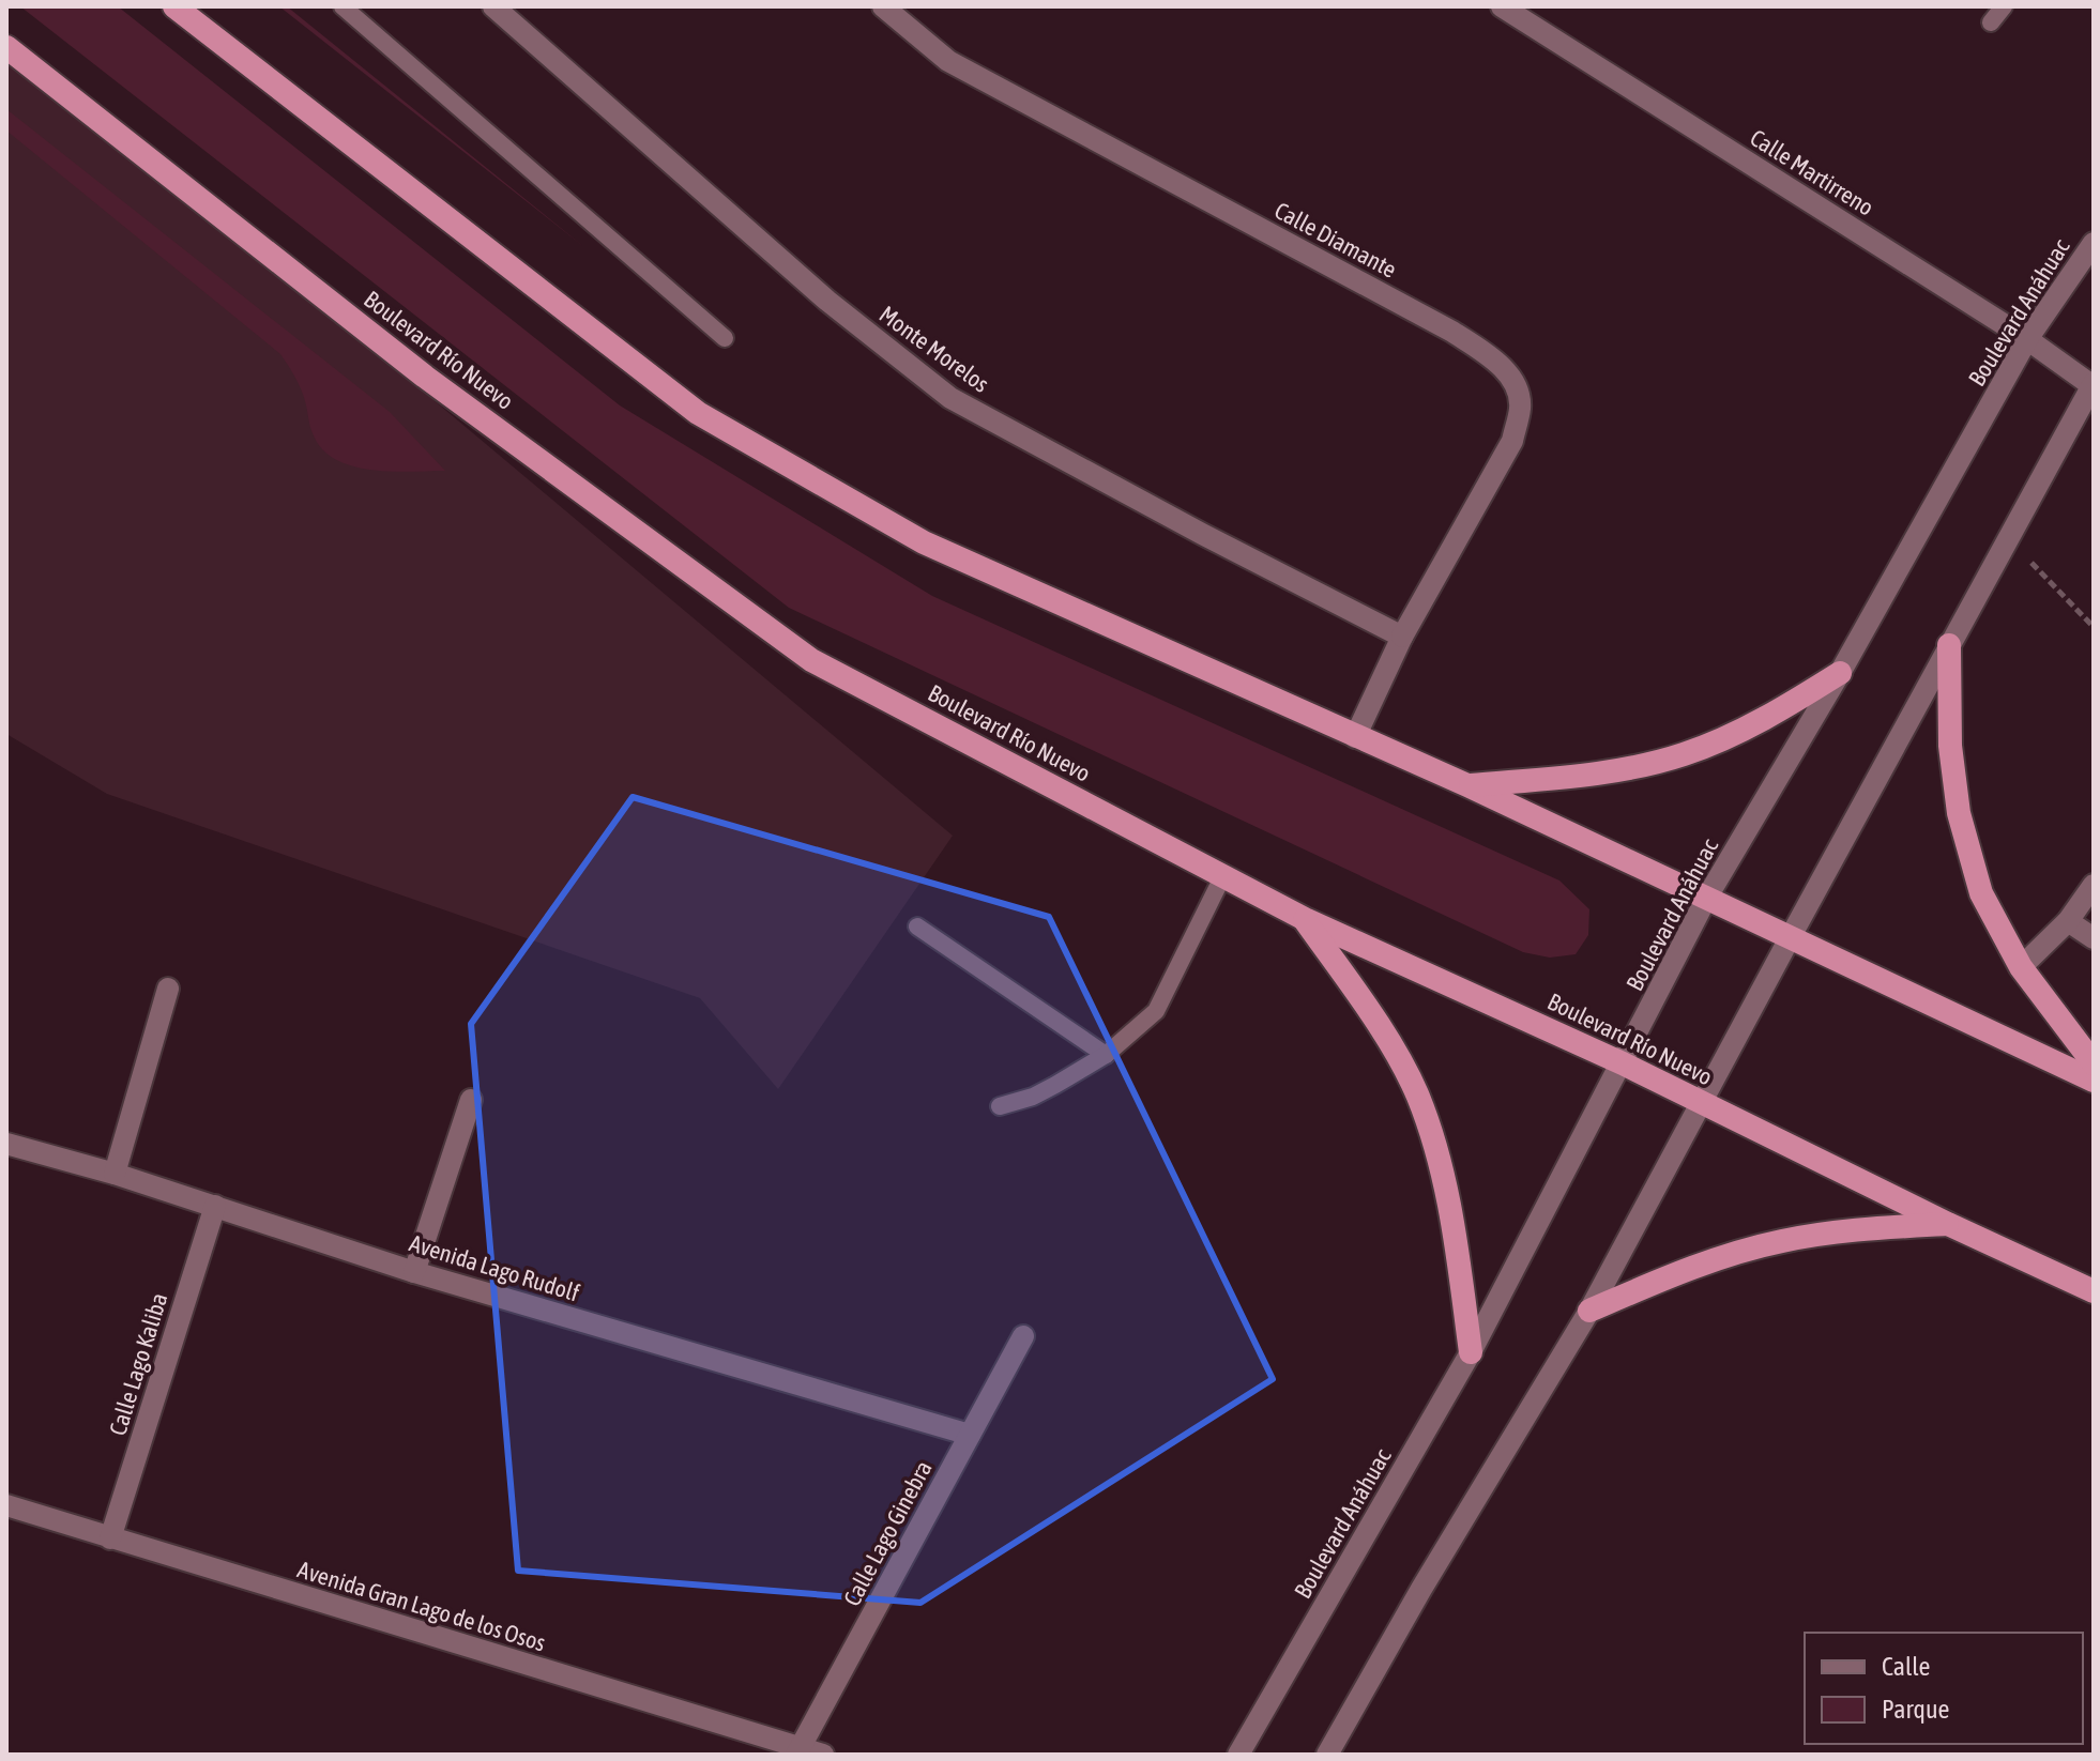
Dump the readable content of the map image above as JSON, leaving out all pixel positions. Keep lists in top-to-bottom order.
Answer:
{
  "streets": {
    "highway": ["Boulevard Río Nuevo"],
    "street": [
      "Calle Martirreno",
      "Calle Diamante",
      "Boulevard Anáhuac",
      "Monte Morelos",
      "Avenida Lago Rudolf",
      "Calle Lago Kaliba",
      "Calle Lago Ginebra",
      "Avenida Gran Lago de los Osos"
    ]
  },
  "crossings": [
    ["Calle Martirreno", "Boulevard Anáhuac"],
    ["Calle Diamante", "Monte Morelos"],
    ["Boulevard Anáhuac", "Boulevard Río Nuevo"],
    ["Avenida Lago Rudolf", "Calle Lago Kaliba"],
    ["Avenida Lago Rudolf", "Calle Lago Ginebra"],
    ["Calle Lago Kaliba", "Avenida Gran Lago de los Osos"],
    ["Calle Lago Ginebra", "Avenida Gran Lago de los Osos"]
  ],
  "legend": ["Calle", "Parque"]
}
